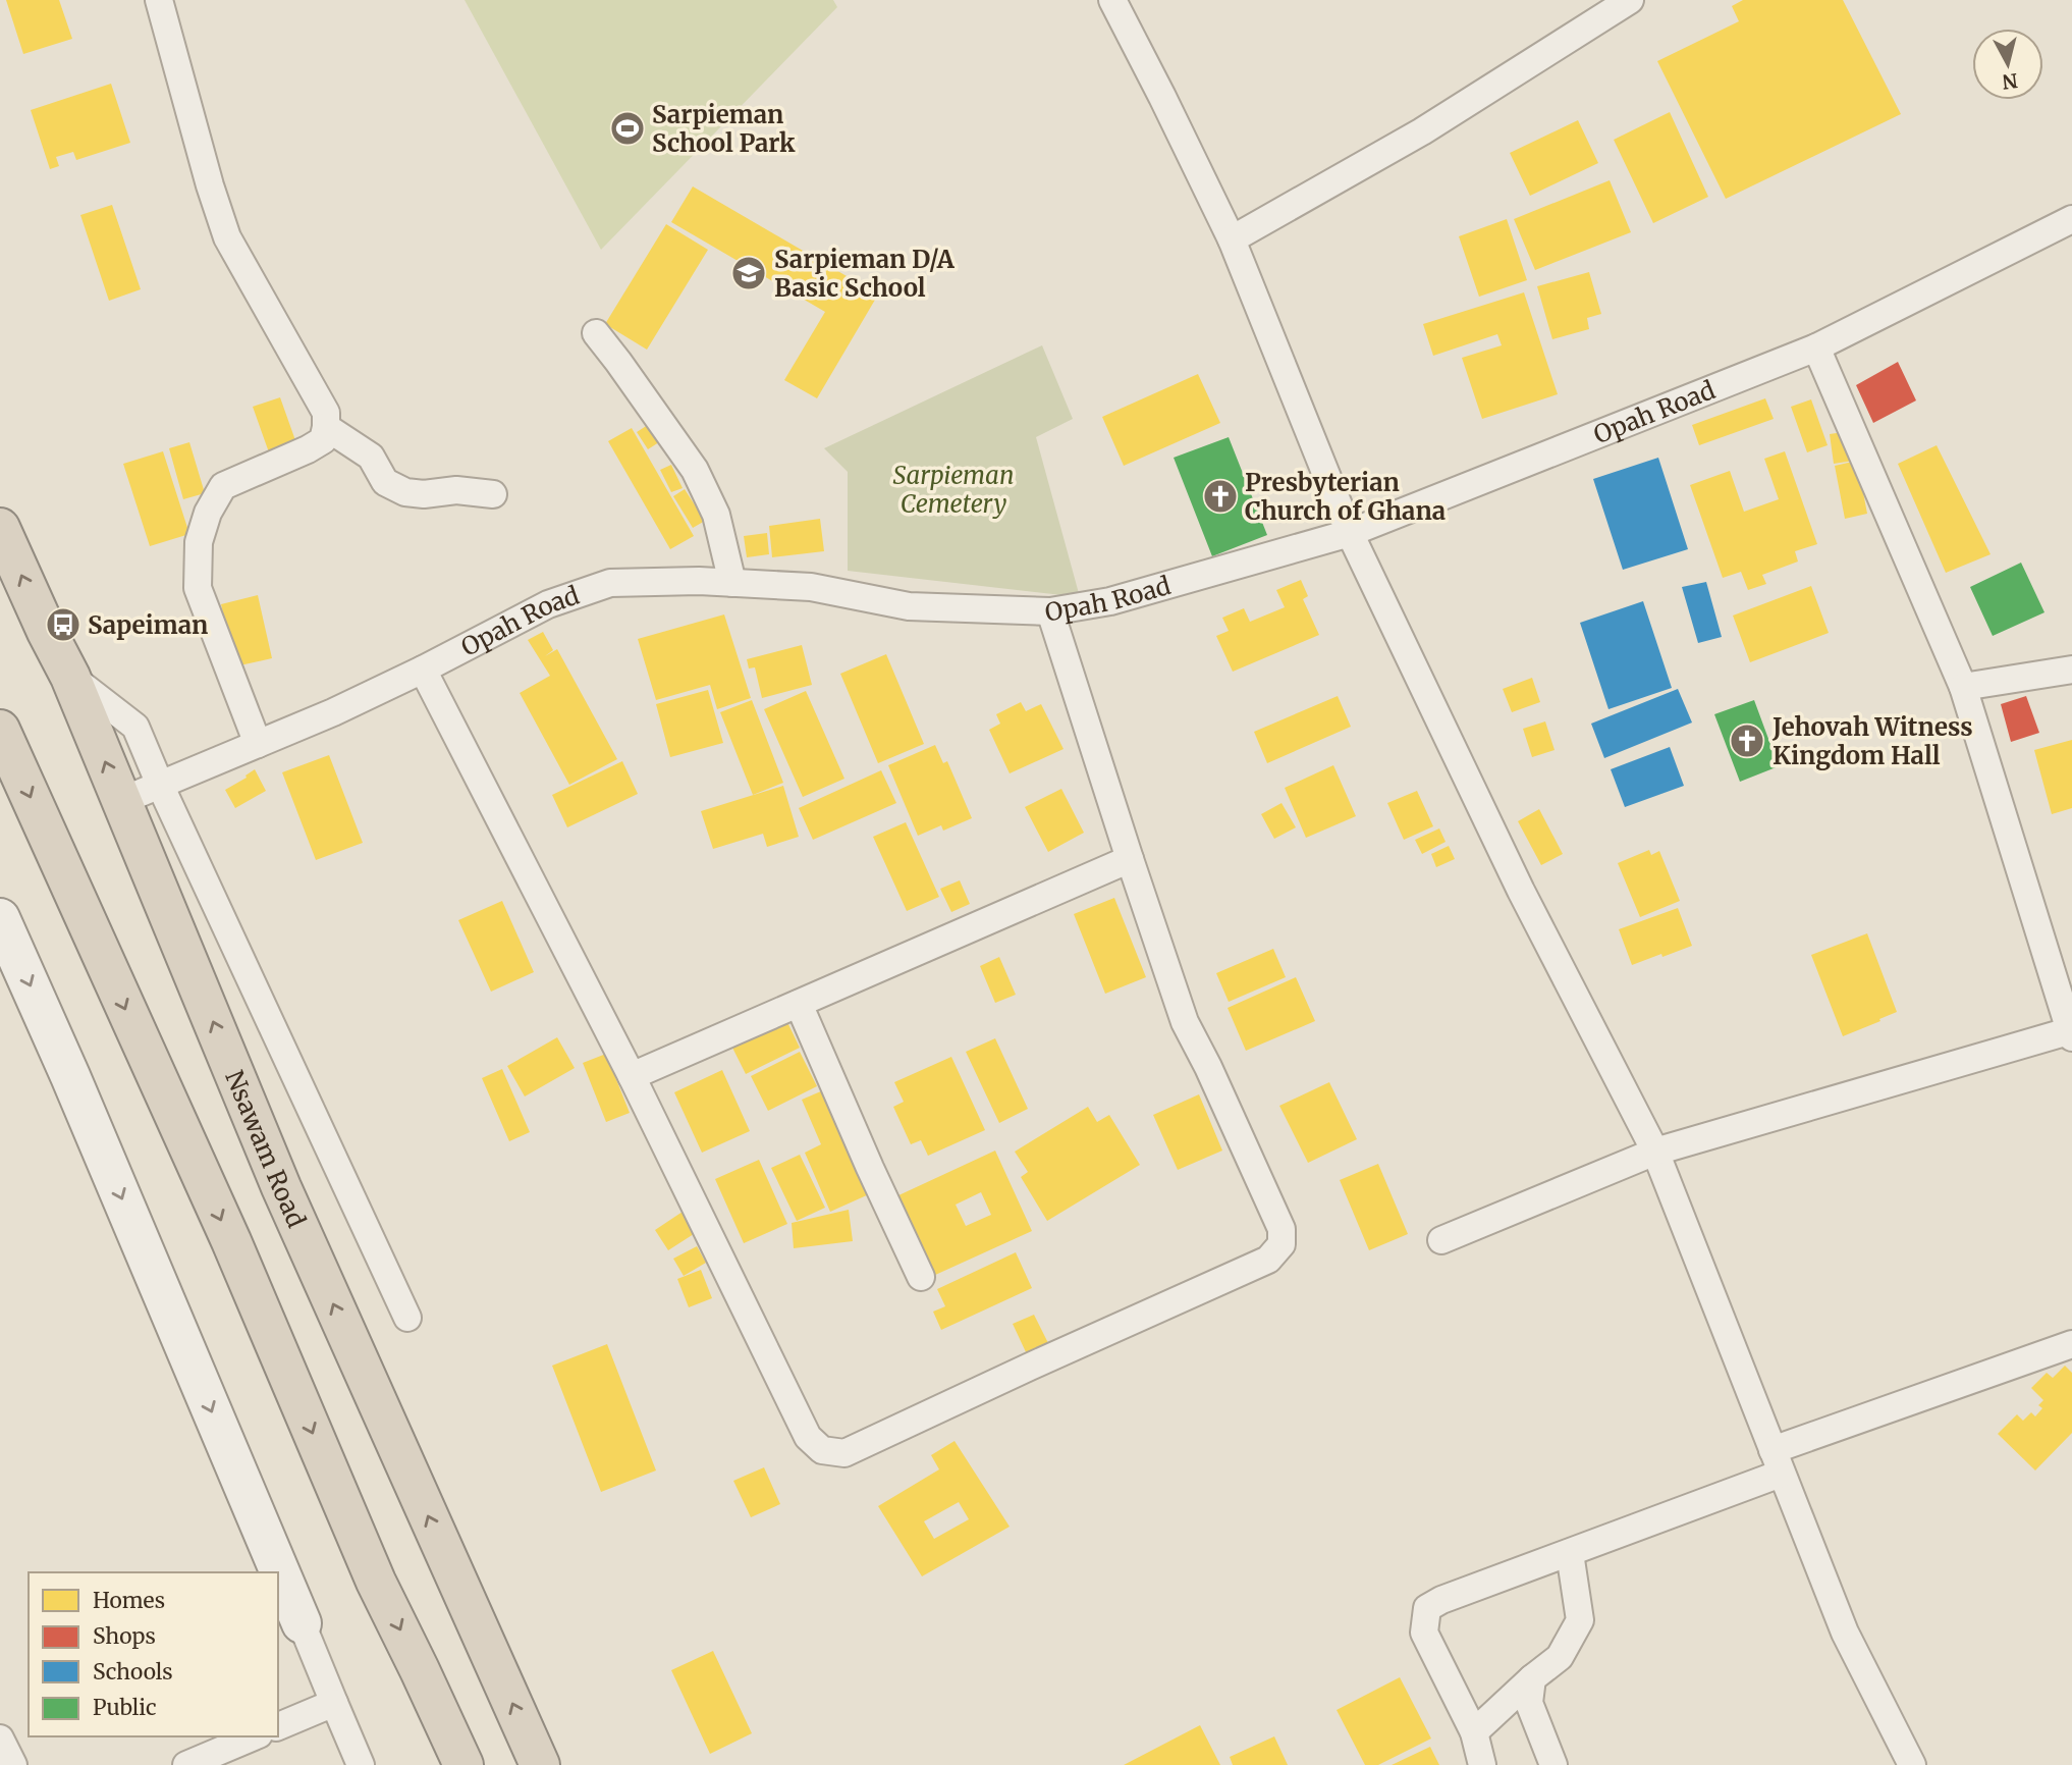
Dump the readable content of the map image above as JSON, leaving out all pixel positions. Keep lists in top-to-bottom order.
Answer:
{
  "streets": {
    "highway": ["Nsawam Road"],
    "street": ["Opah Road"]
  },
  "crossings": [
    ["Opah Road", "Nsawam Road"]
  ],
  "parks": ["Sarpieman Cemetery"],
  "places": {
    "sports": ["Sarpieman School Park"],
    "school or university": ["Sarpieman D/A Basic School"],
    "church": ["Presbyterian Church of Ghana", "Jehovah Witness Kingdom Hall"],
    "bus stop": ["Sapeiman"]
  },
  "legend": [
    "Homes",
    "Shops",
    "Schools",
    "Public"
  ],
  "north": "bottom"
}
